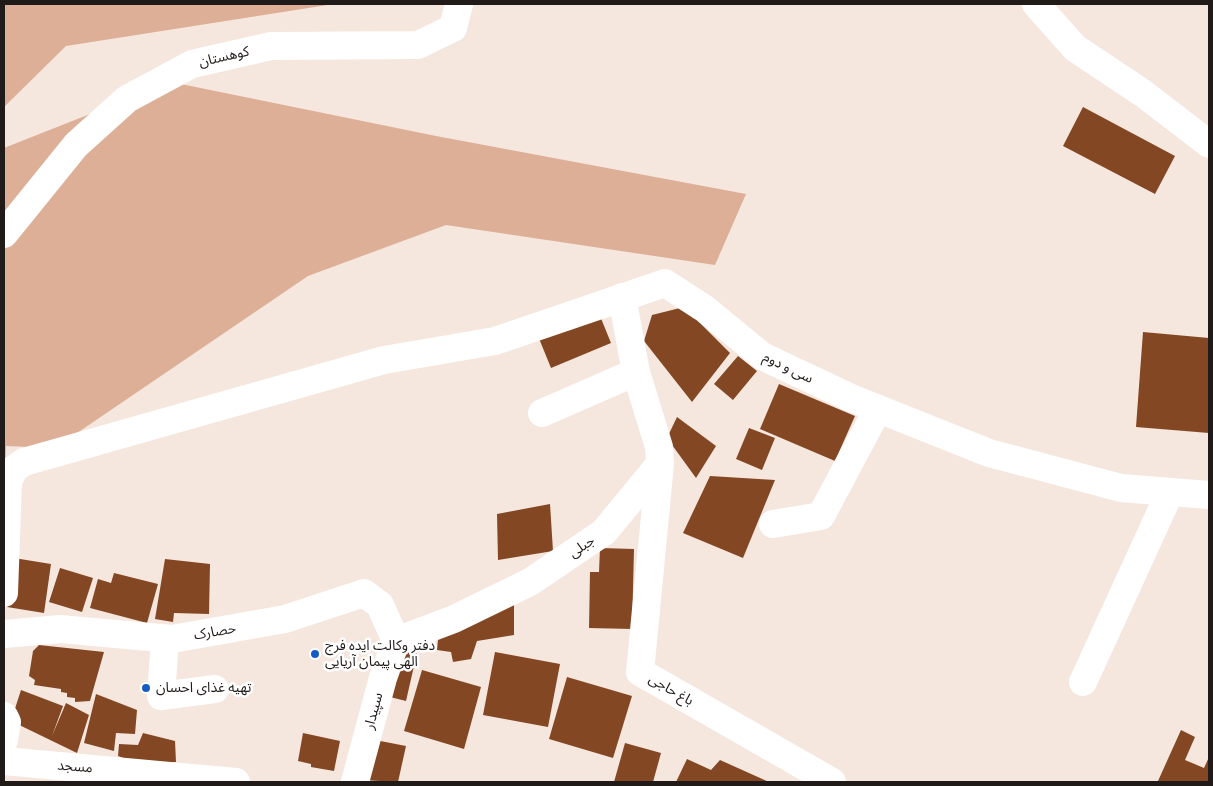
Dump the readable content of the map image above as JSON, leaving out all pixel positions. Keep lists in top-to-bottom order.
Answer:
{
  "streets": {
    "street": [
      "کوهستان",
      "سی و دوم",
      "جبلی",
      "حصارک",
      "باغ حاجی",
      "سپیدار",
      "مسجد"
    ]
  },
  "crossings": [
    ["جبلی", "حصارک"],
    ["جبلی", "باغ حاجی"],
    ["جبلی", "سپیدار"],
    ["حصارک", "سپیدار"]
  ],
  "places": ["دفتر وکالت ایده فرج الهی پیمان آریایی", "تهیه غذای احسان"]
}
